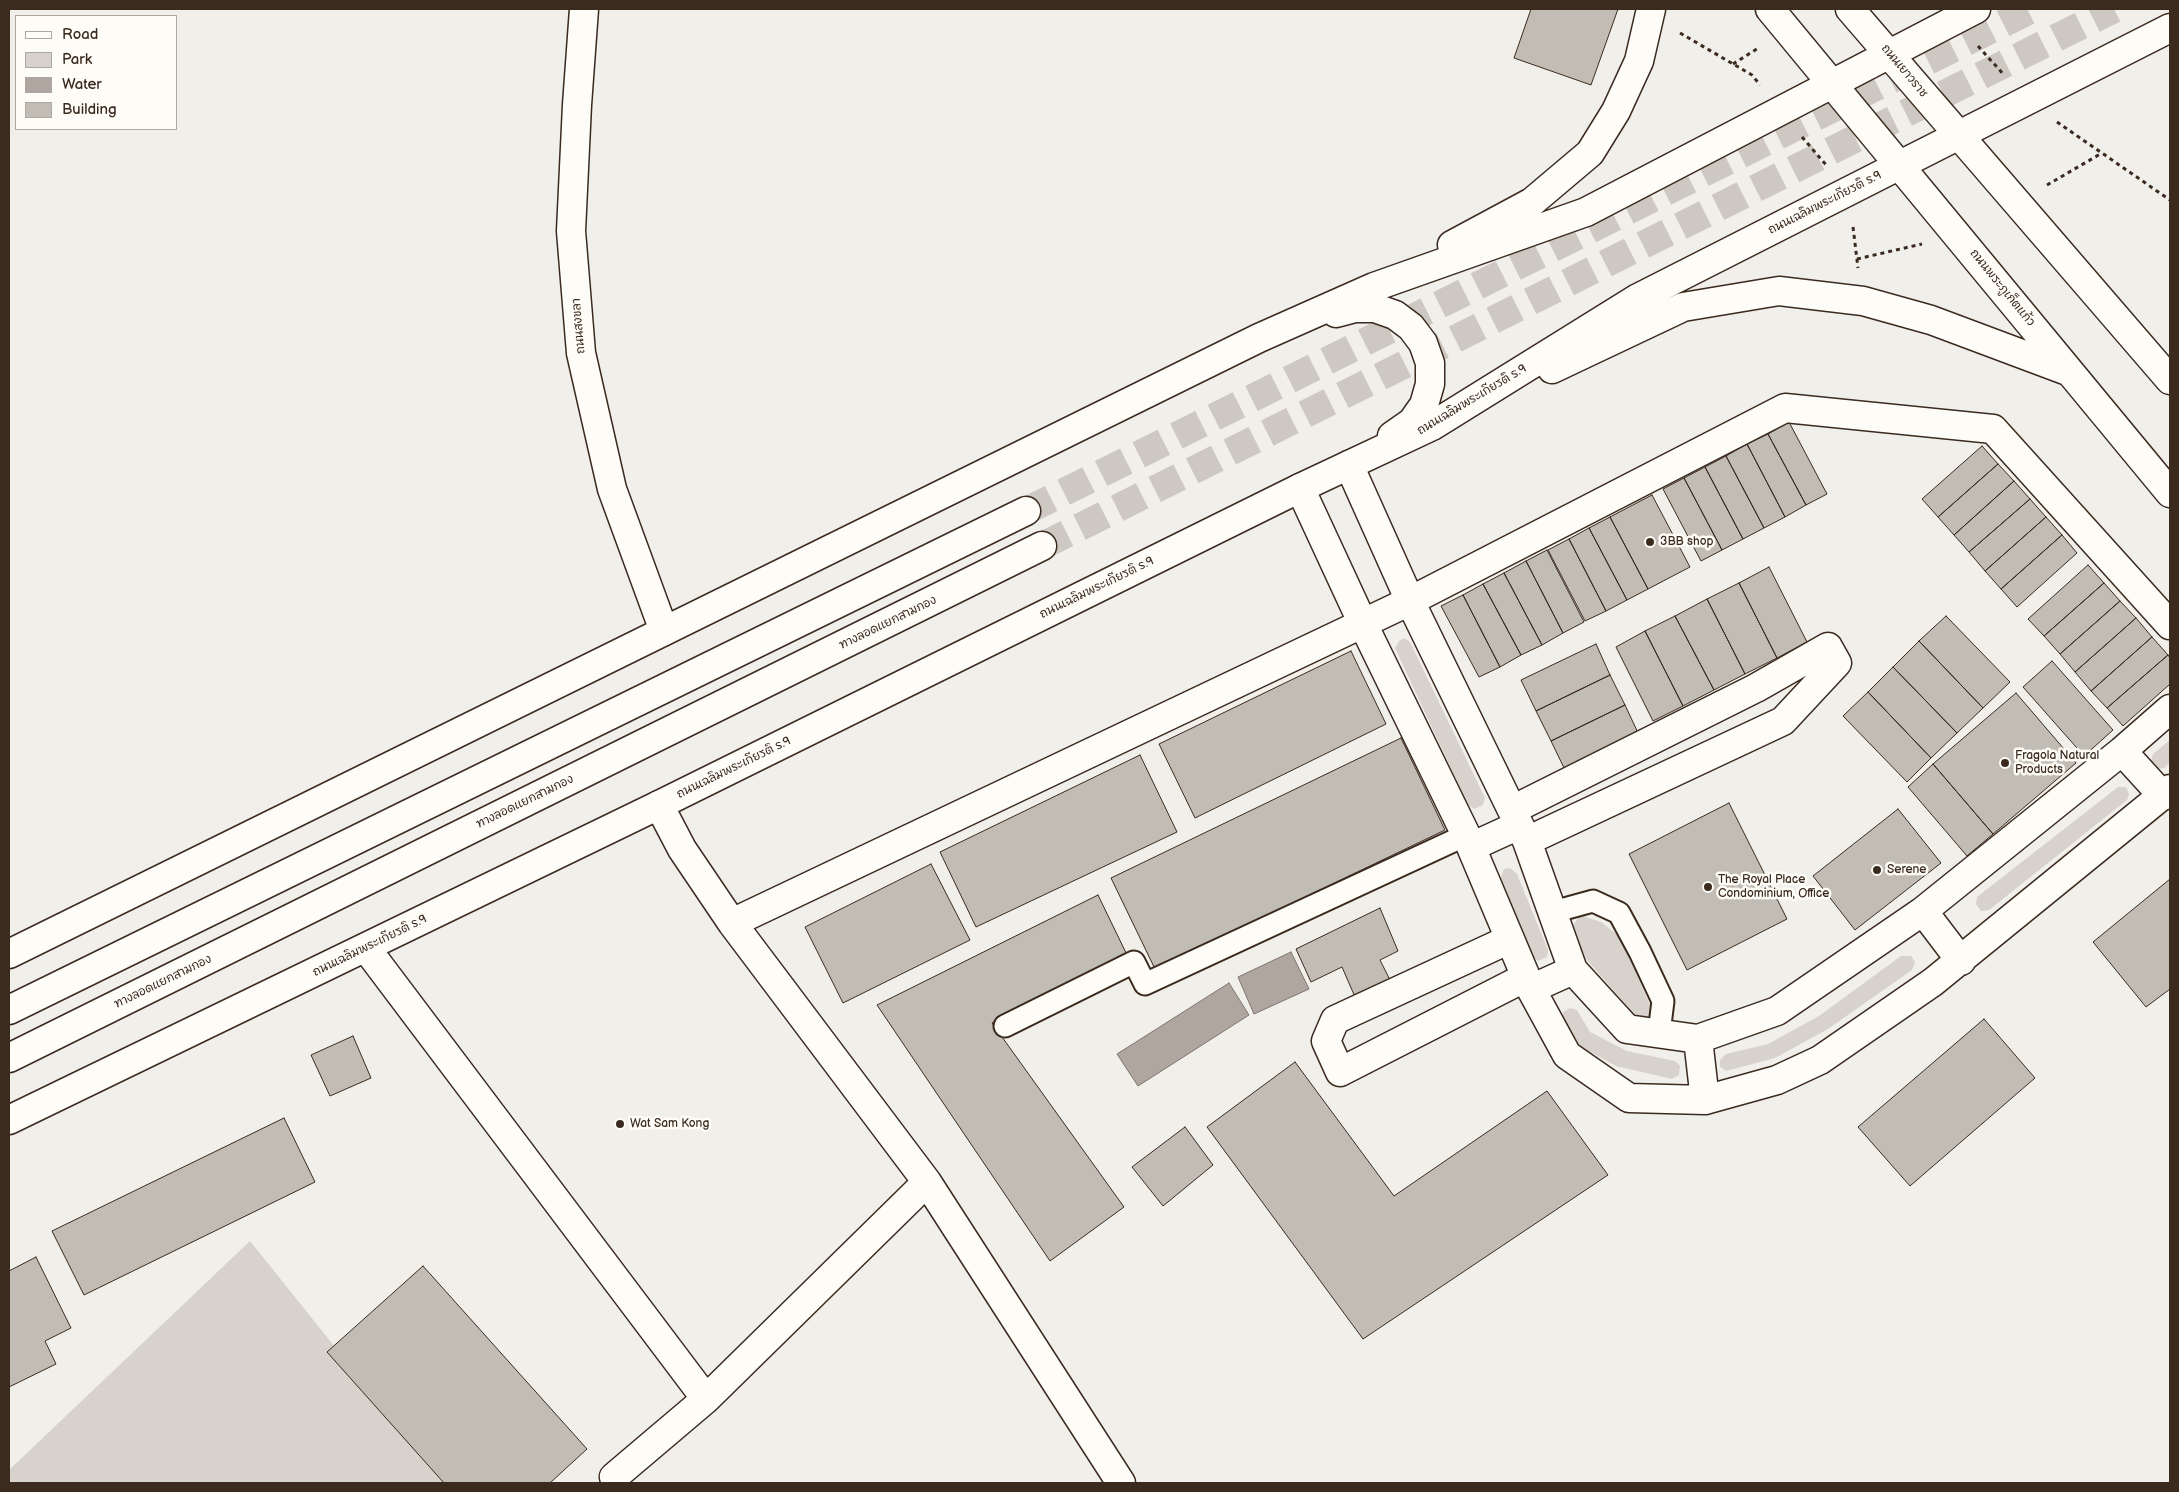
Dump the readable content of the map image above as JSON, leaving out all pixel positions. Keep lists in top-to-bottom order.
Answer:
{
  "streets": {
    "main road": [
      "ถนนเยาวราช",
      "ถนนเฉลิมพระเกียรติ ร.9",
      "ถนนพระภูเก็ตแก้ว",
      "ถนนสงขลา",
      "ทางลอดแยกสามกอง"
    ]
  },
  "crossings": [
    ["ถนนเยาวราช", "ถนนเฉลิมพระเกียรติ ร.9"],
    ["ถนนเฉลิมพระเกียรติ ร.9", "ถนนพระภูเก็ตแก้ว"]
  ],
  "places": [
    "3BB shop",
    "Fragola Natural Products",
    "Serene",
    "The Royal Place Condominium, Office",
    "Wat Sam Kong"
  ],
  "legend": [
    "Road",
    "Park",
    "Water",
    "Building"
  ]
}
